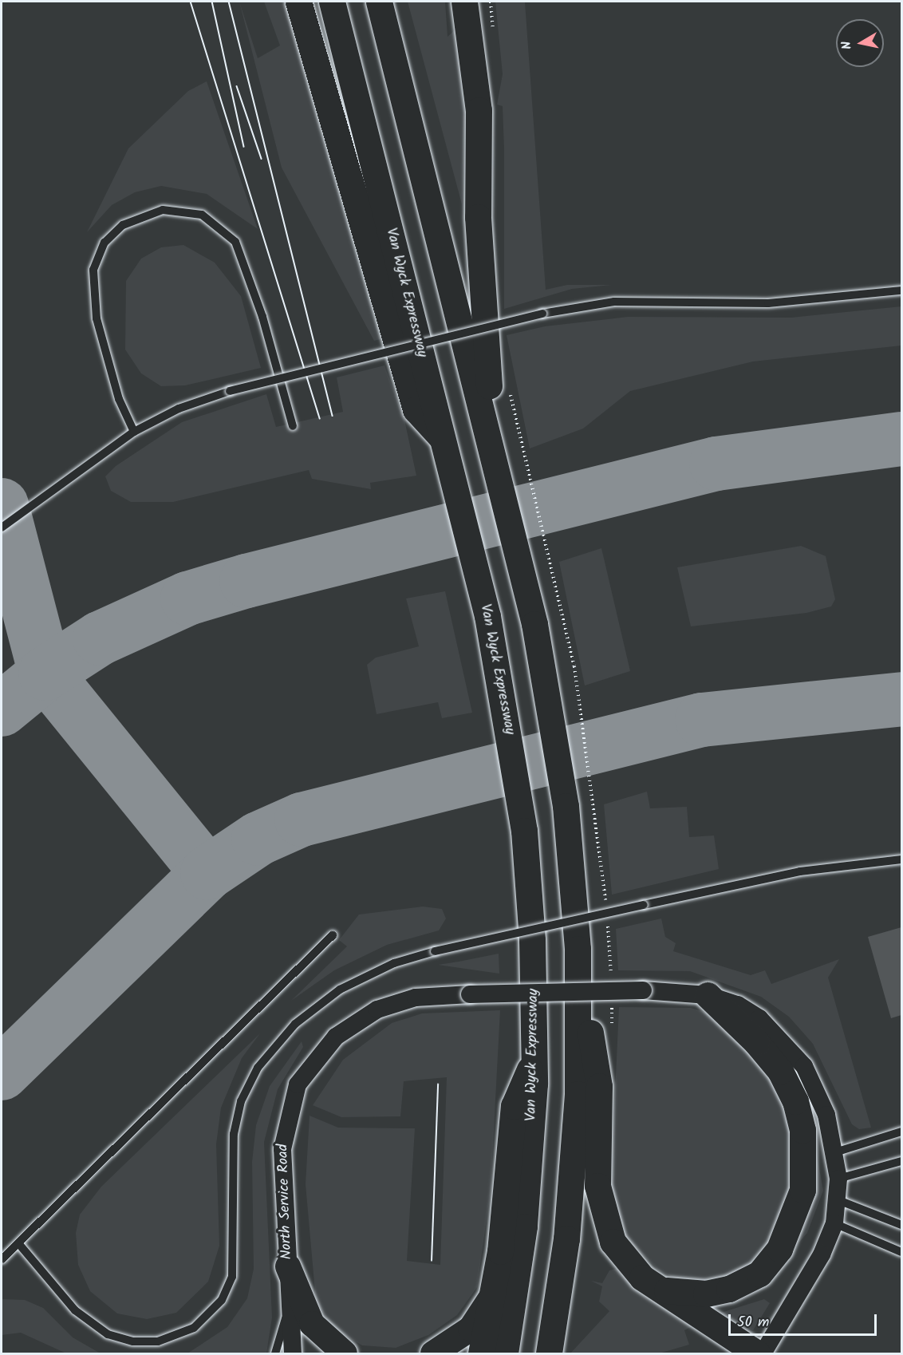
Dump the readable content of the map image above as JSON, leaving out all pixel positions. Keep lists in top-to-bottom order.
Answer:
{
  "streets": {
    "highway": ["Van Wyck Expressway"],
    "street": ["North Service Road"]
  },
  "scale_bar": "50 m",
  "north": "left"
}
